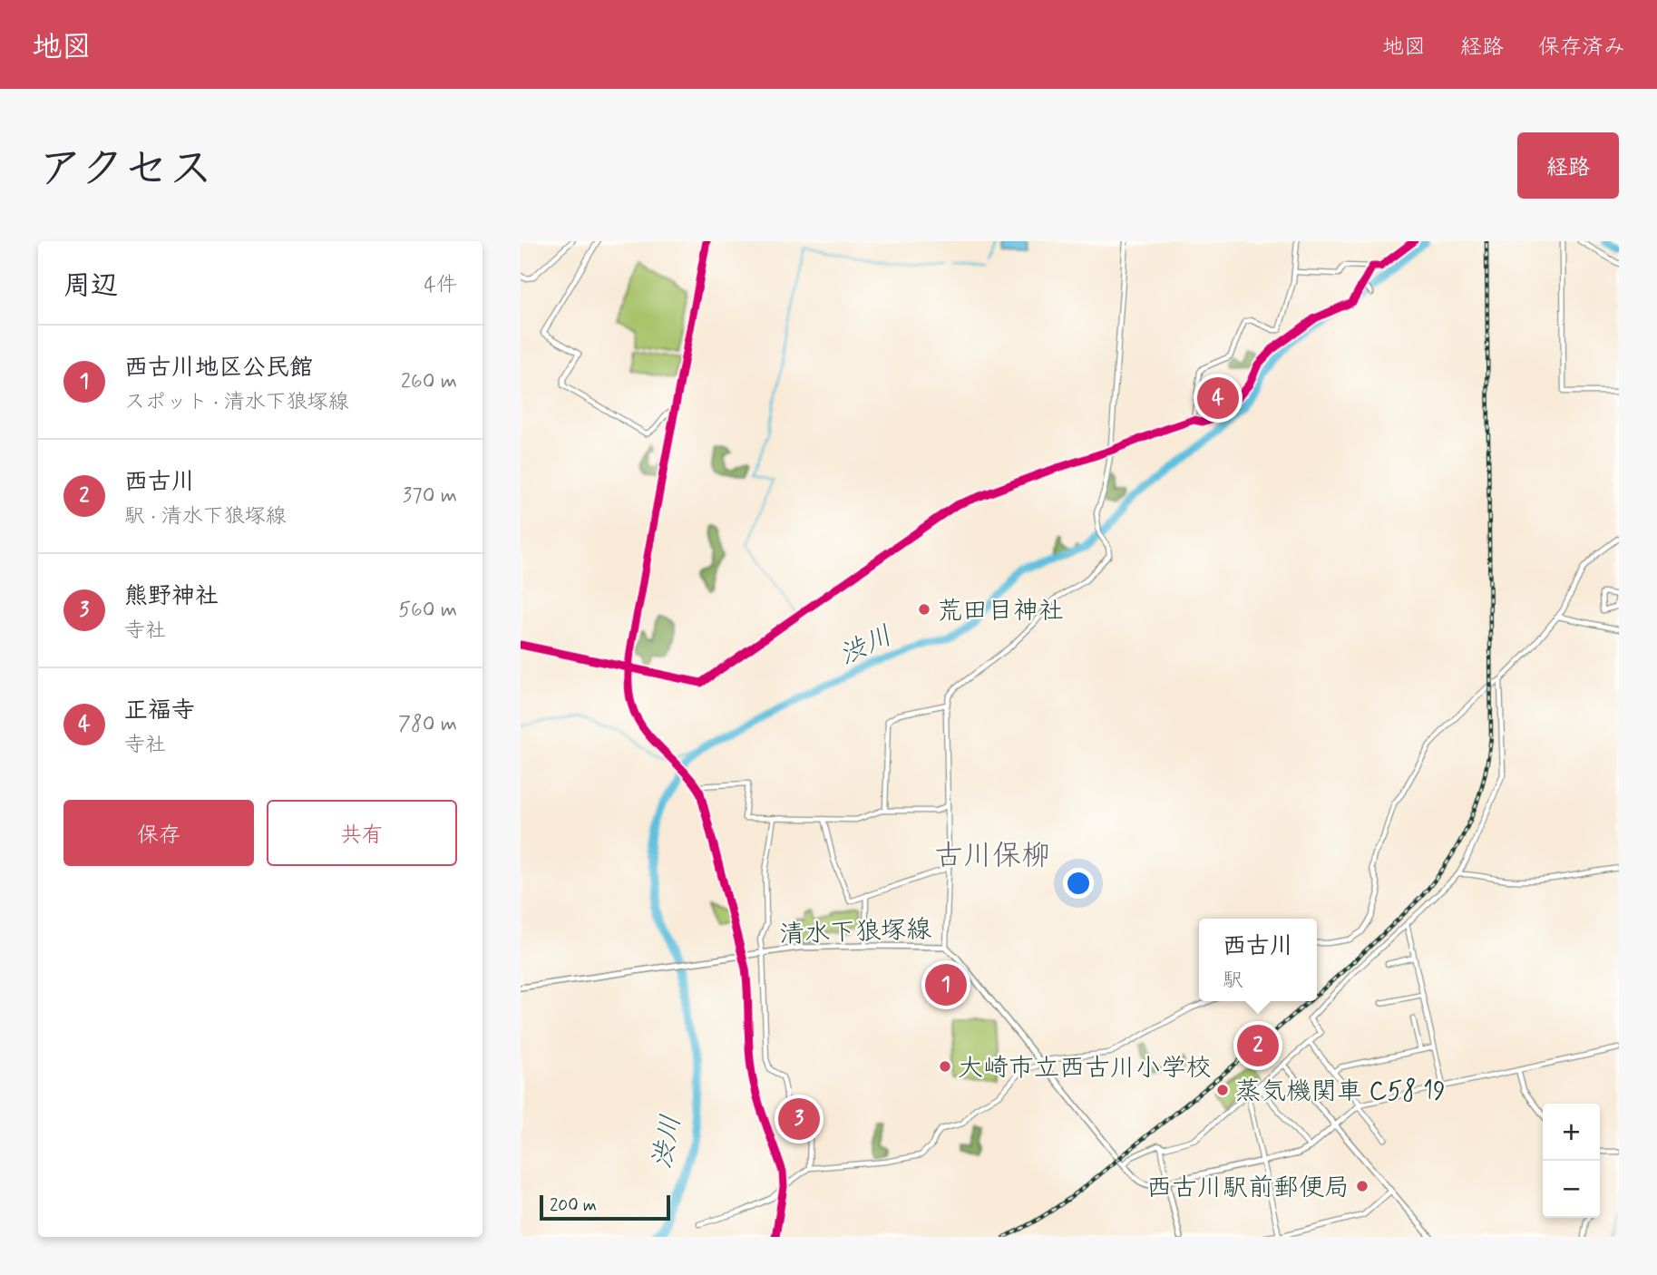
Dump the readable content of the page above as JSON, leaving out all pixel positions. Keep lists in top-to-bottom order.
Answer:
{
  "streets": {
    "main road": ["清水下狼塚線"]
  },
  "districts": ["古川保柳"],
  "water": ["渋川"],
  "places": [
    "荒田目神社",
    "大崎市立西古川小学校",
    "蒸気機関車 C58 19",
    "西古川駅前郵便局"
  ],
  "scale_bar": "200 m",
  "page": {
    "header": "地図",
    "nav": ["地図", "経路", "保存済み"],
    "title": "アクセス",
    "buttons": [
      "経路",
      ["保存", "共有"]
    ],
    "heading": ["周辺", "4件"],
    "list": [
      {
        "mark": "1",
        "name": "西古川地区公民館",
        "note": "スポット · 清水下狼塚線",
        "value": "260 m"
      },
      {
        "mark": "2",
        "name": "西古川",
        "note": "駅 · 清水下狼塚線",
        "value": "370 m"
      },
      {
        "mark": "3",
        "name": "熊野神社",
        "note": "寺社",
        "value": "560 m"
      },
      {
        "mark": "4",
        "name": "正福寺",
        "note": "寺社",
        "value": "780 m"
      }
    ],
    "pins": [
      "4",
      "1",
      "2",
      "3"
    ],
    "popup": ["西古川", "駅"],
    "map_buttons": ["+", "−"],
    "scale": "200 m"
  }
}
